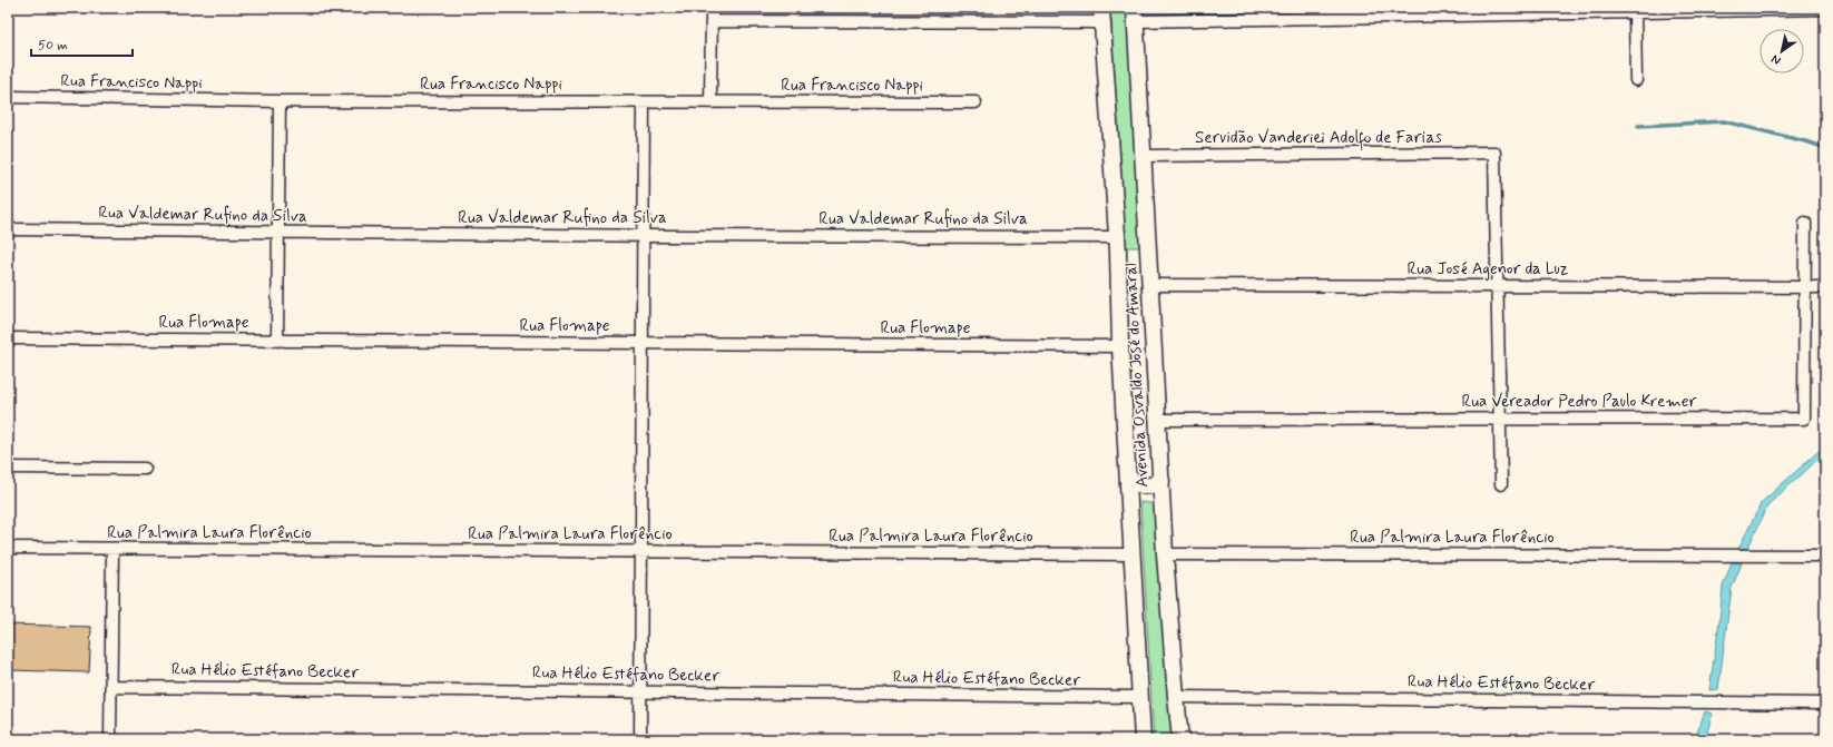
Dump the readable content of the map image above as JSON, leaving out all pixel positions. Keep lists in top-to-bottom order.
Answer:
{
  "streets": {
    "main road": ["Avenida Osvaldo José do Amaral"],
    "street": [
      "Rua Francisco Nappi",
      "Servidão Vanderiei Adolfo de Farias",
      "Rua Valdemar Rufino da Silva",
      "Rua José Agenor da Luz",
      "Rua Flomape",
      "Rua Vereador Pedro Paulo Kremer",
      "Rua Palmira Laura Florêncio",
      "Rua Hélio Estéfano Becker"
    ]
  },
  "crossings": [
    ["Servidão Vanderiei Adolfo de Farias", "Rua José Agenor da Luz"],
    ["Servidão Vanderiei Adolfo de Farias", "Avenida Osvaldo José do Amaral"],
    ["Rua Valdemar Rufino da Silva", "Avenida Osvaldo José do Amaral"],
    ["Rua José Agenor da Luz", "Avenida Osvaldo José do Amaral"],
    ["Rua José Agenor da Luz", "Rua Vereador Pedro Paulo Kremer"],
    ["Rua Flomape", "Avenida Osvaldo José do Amaral"],
    ["Avenida Osvaldo José do Amaral", "Rua Vereador Pedro Paulo Kremer"],
    ["Avenida Osvaldo José do Amaral", "Rua Palmira Laura Florêncio"],
    ["Avenida Osvaldo José do Amaral", "Rua Hélio Estéfano Becker"]
  ],
  "scale_bar": "50 m",
  "north": "bottom left"
}
